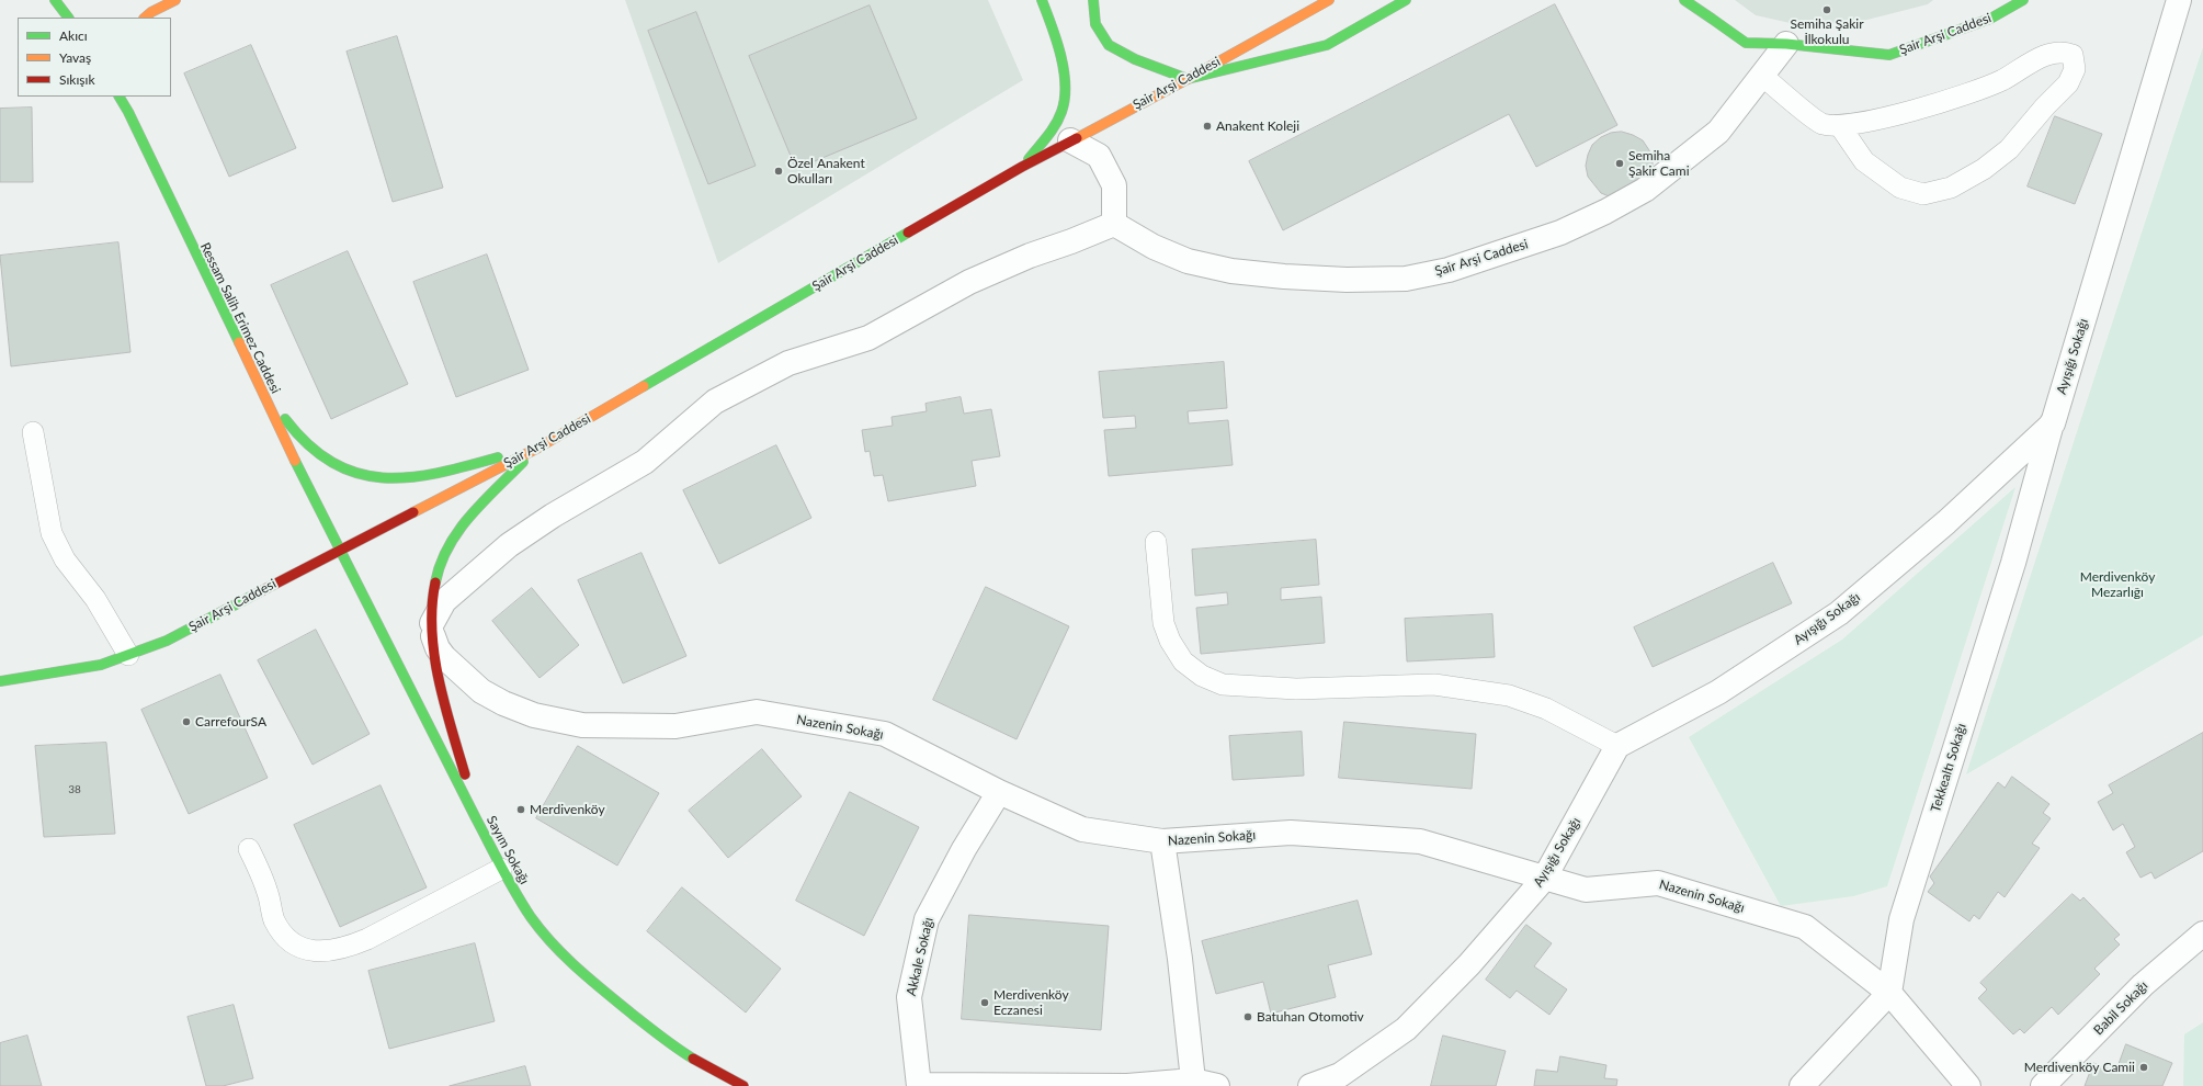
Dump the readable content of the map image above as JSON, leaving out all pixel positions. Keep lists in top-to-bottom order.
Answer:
{
  "streets": {
    "main road": ["Şair Arşi Caddesi", "Ressam Salih Erimez Caddesi", "Sayım Sokağı"],
    "street": [
      "Ayışığı Sokağı",
      "Nazenin Sokağı",
      "Tekkealtı Sokağı",
      "Akkale Sokağı",
      "Babil Sokağı"
    ]
  },
  "crossings": [
    ["Şair Arşi Caddesi", "Ressam Salih Erimez Caddesi"],
    ["Şair Arşi Caddesi", "Sayım Sokağı"],
    ["Ressam Salih Erimez Caddesi", "Sayım Sokağı"],
    ["Ayışığı Sokağı", "Nazenin Sokağı"],
    ["Ayışığı Sokağı", "Tekkealtı Sokağı"],
    ["Nazenin Sokağı", "Tekkealtı Sokağı"],
    ["Nazenin Sokağı", "Akkale Sokağı"]
  ],
  "parks": ["Merdivenköy Mezarlığı"],
  "places": [
    "Semiha Şakir İlkokulu",
    "Anakent Koleji",
    "Semiha Şakir Cami",
    "Özel Anakent Okulları",
    "CarrefourSA",
    "Merdivenköy",
    "Merdivenköy Eczanesi",
    "Batuhan Otomotiv",
    "Merdivenköy Camii"
  ],
  "house_numbers": ["38"],
  "legend": ["Akıcı", "Yavaş", "Sıkışık"]
}
